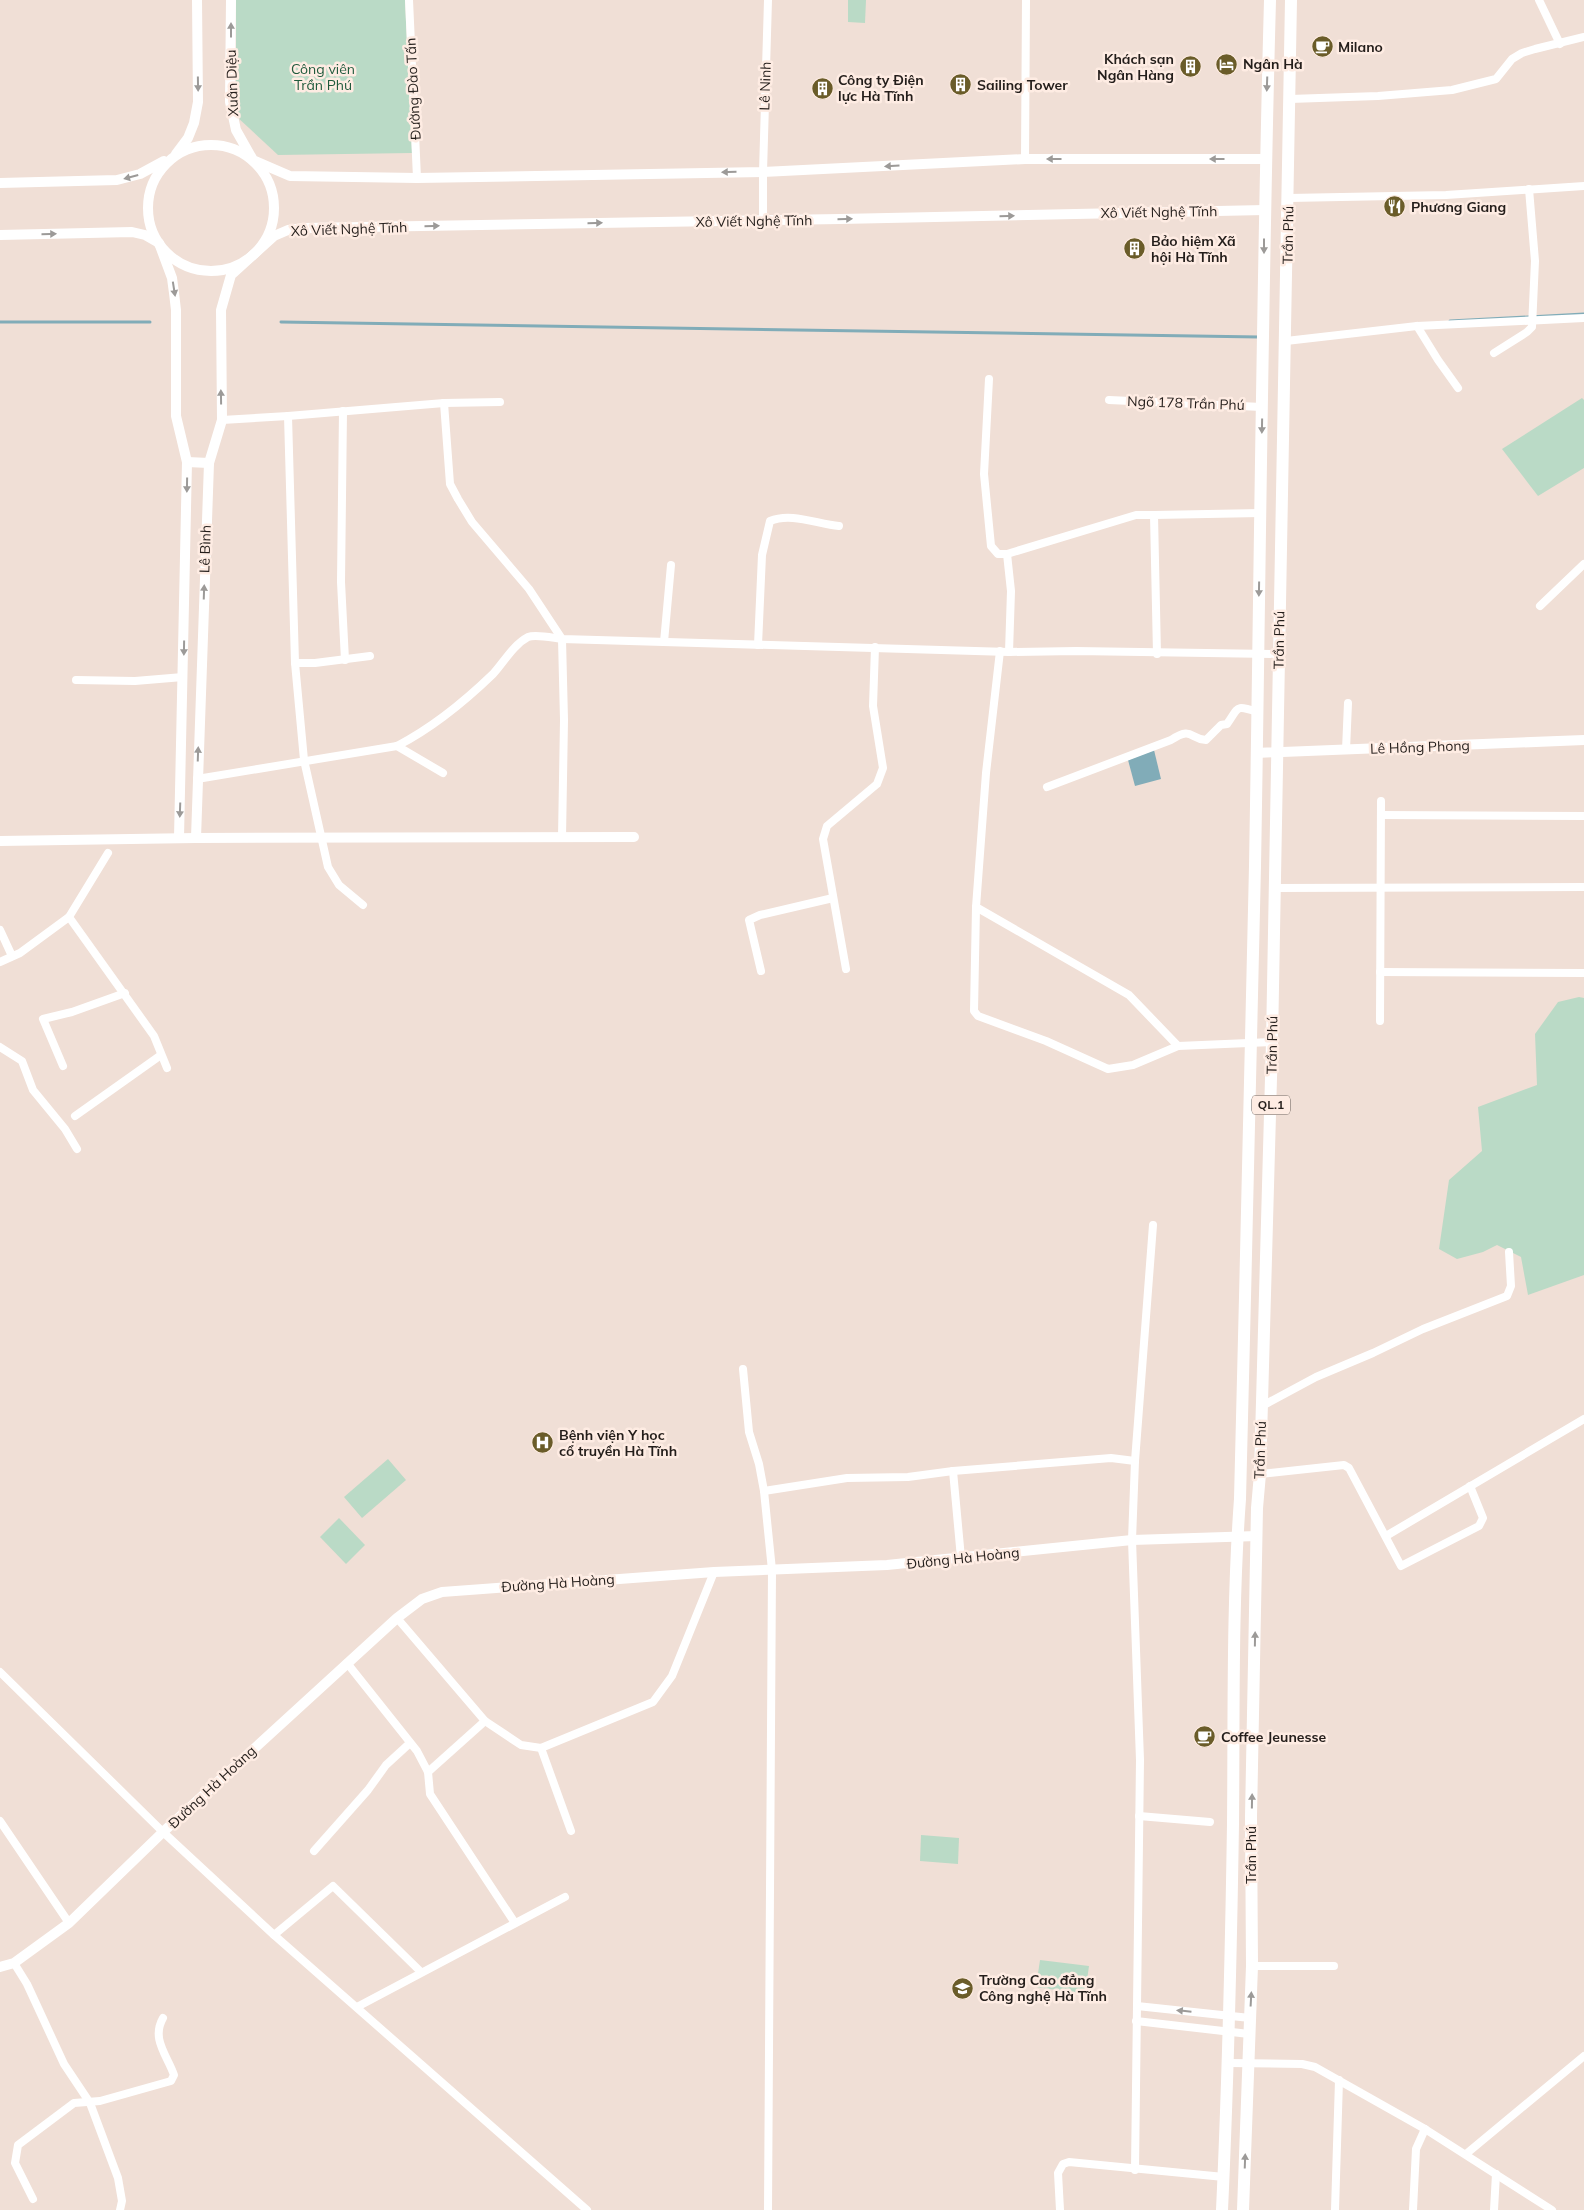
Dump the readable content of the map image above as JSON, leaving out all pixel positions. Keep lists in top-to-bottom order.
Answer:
{
  "streets": {
    "main road": ["Trần Phú", "QL.1"],
    "street": [
      "Xuân Diệu",
      "Lê Ninh",
      "Đường Đào Tấn",
      "Xô Viết Nghệ Tĩnh",
      "Ngõ 178 Trần Phú",
      "Lê Bình",
      "Lê Hồng Phong",
      "Đường Hà Hoàng"
    ]
  },
  "crossings": [
    ["Xuân Diệu", "Xô Viết Nghệ Tĩnh"],
    ["Xuân Diệu", "Lê Bình"],
    ["Lê Ninh", "Xô Viết Nghệ Tĩnh"],
    ["Xô Viết Nghệ Tĩnh", "Trần Phú"],
    ["Xô Viết Nghệ Tĩnh", "Lê Bình"],
    ["Trần Phú", "Ngõ 178 Trần Phú"],
    ["Trần Phú", "Lê Hồng Phong"],
    ["Trần Phú", "Đường Hà Hoàng"]
  ],
  "parks": ["Công viên Trần Phú"],
  "places": {
    "cafe": ["Milano", "Coffee Jeunesse"],
    "hotel": ["Ngân Hà"],
    "building": [
      "Khách sạn Ngân Hàng",
      "Sailing Tower",
      "Công ty Điện lực Hà Tĩnh",
      "Bảo hiệm Xã hội Hà Tĩnh"
    ],
    "restaurant": ["Phương Giang"],
    "hospital": ["Bệnh viện Y học cổ truyền Hà Tĩnh"],
    "school or university": ["Trường Cao đẳng Công nghệ Hà Tĩnh"]
  }
}
